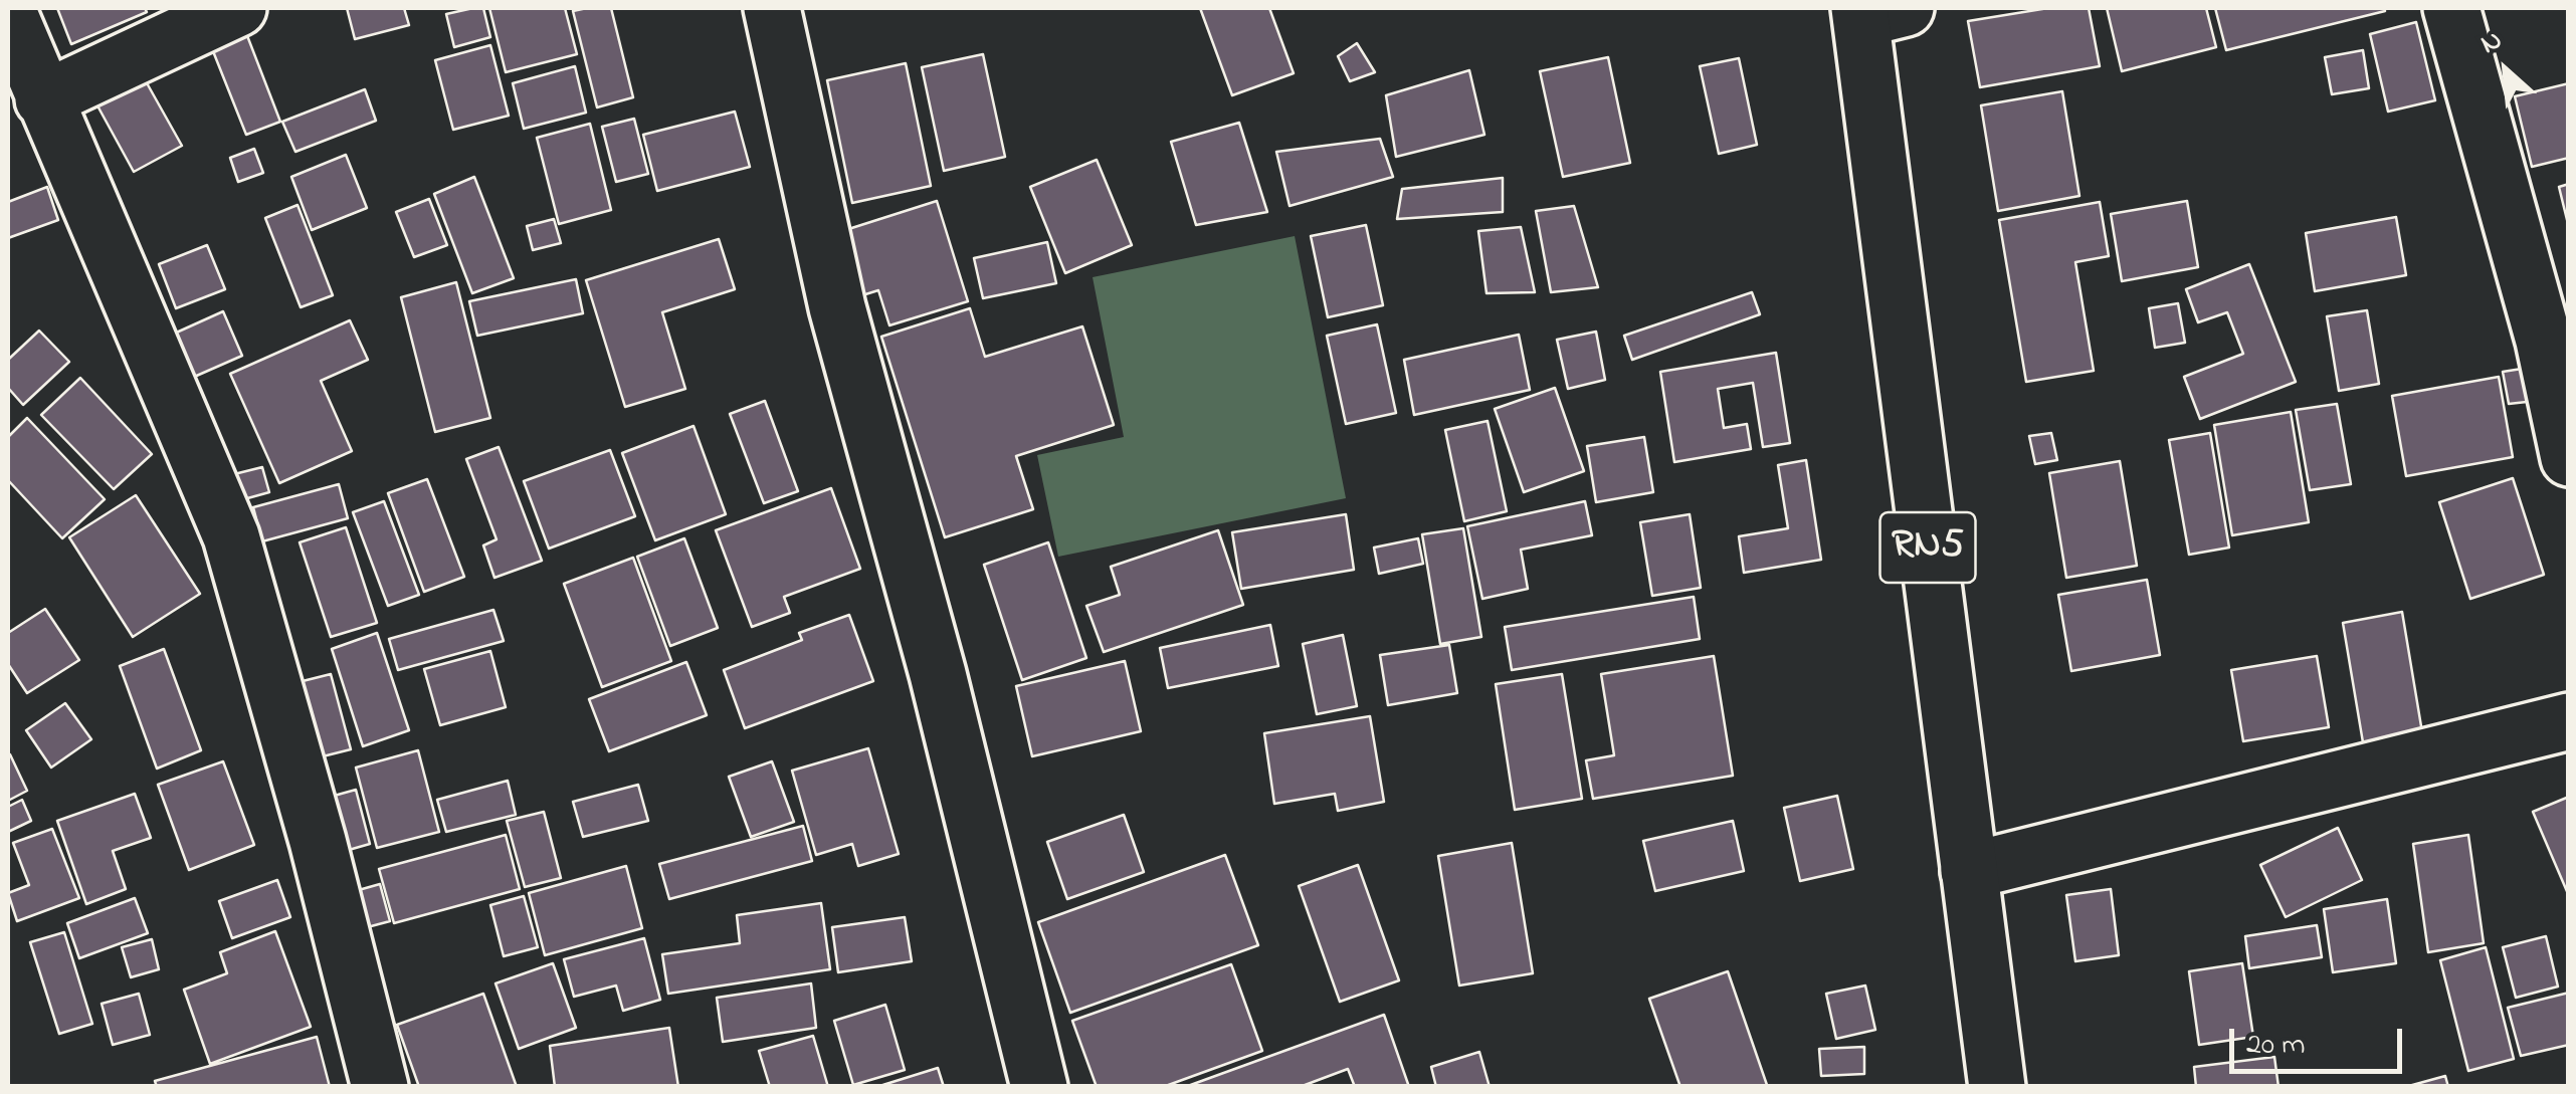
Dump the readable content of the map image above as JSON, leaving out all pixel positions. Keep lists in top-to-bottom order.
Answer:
{
  "streets": {
    "main road": ["RN5"]
  },
  "scale_bar": "20 m",
  "north": "top left"
}
